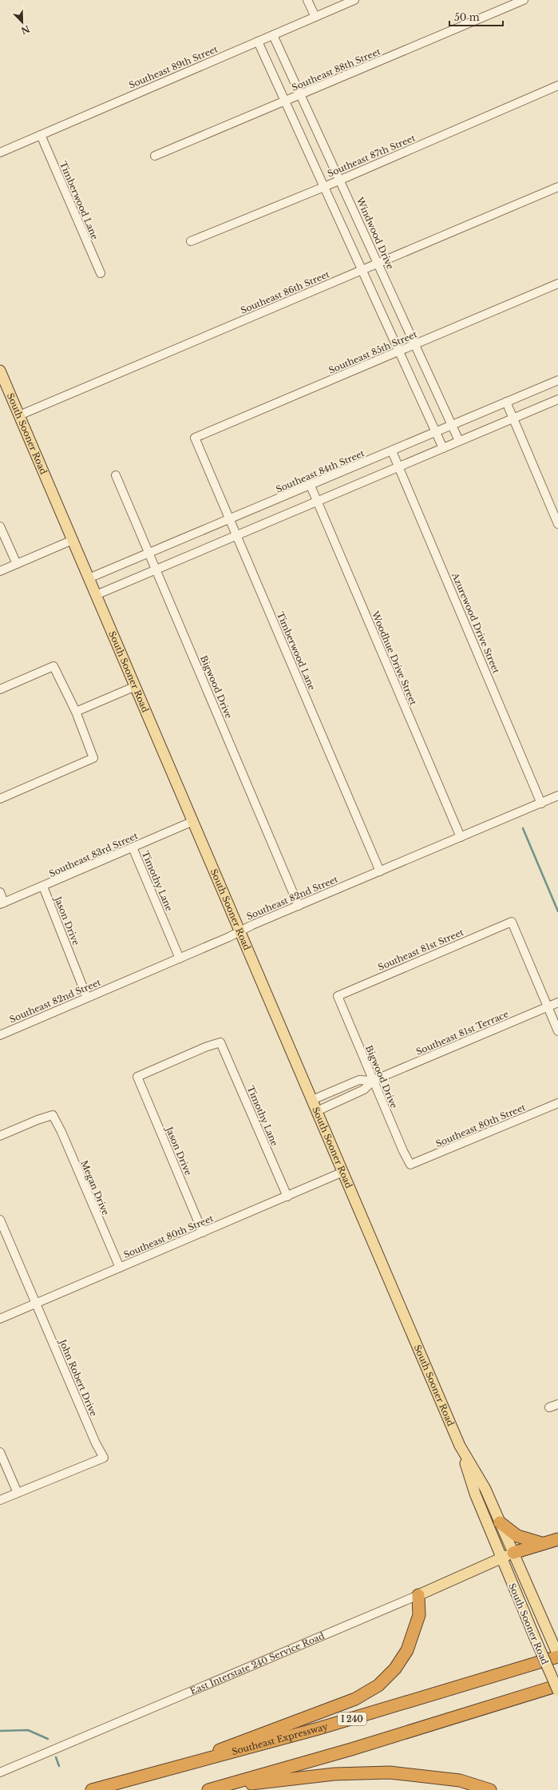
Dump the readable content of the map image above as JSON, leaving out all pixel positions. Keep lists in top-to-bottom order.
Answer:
{
  "streets": {
    "highway": ["I 240", "Southeast Expressway"],
    "main road": ["South Sooner Road", "East Interstate 240 Service Road"],
    "street": [
      "Southeast 89th Street",
      "Southeast 88th Street",
      "Southeast 87th Street",
      "Timberwood Lane",
      "Windwood Drive",
      "Southeast 86th Street",
      "Southeast 85th Street",
      "Southeast 84th Street",
      "Azurewood Drive Street",
      "Woodhue Drive Street",
      "Bigwood Drive",
      "Southeast 83rd Street",
      "Timothy Lane",
      "Southeast 82nd Street",
      "Jason Drive",
      "Southeast 81st Street",
      "Southeast 81st Terrace",
      "Southeast 80th Street",
      "Megan Drive",
      "John Robert Drive"
    ]
  },
  "crossings": [
    ["Southeast 89th Street", "Timberwood Lane"],
    ["Southeast 89th Street", "Windwood Drive"],
    ["Southeast 88th Street", "Windwood Drive"],
    ["Southeast 87th Street", "Windwood Drive"],
    ["Timberwood Lane", "Southeast 85th Street"],
    ["Timberwood Lane", "Southeast 84th Street"],
    ["Timberwood Lane", "Southeast 82nd Street"],
    ["Windwood Drive", "Southeast 86th Street"],
    ["Windwood Drive", "Southeast 85th Street"],
    ["Windwood Drive", "Southeast 84th Street"],
    ["Southeast 86th Street", "South Sooner Road"],
    ["South Sooner Road", "Southeast 84th Street"],
    ["South Sooner Road", "Southeast 83rd Street"],
    ["South Sooner Road", "Southeast 82nd Street"],
    ["South Sooner Road", "Southeast 81st Terrace"],
    ["South Sooner Road", "Southeast 80th Street"],
    ["South Sooner Road", "East Interstate 240 Service Road"],
    ["South Sooner Road", "Southeast Expressway"],
    ["Southeast 84th Street", "Azurewood Drive Street"],
    ["Southeast 84th Street", "Woodhue Drive Street"],
    ["Southeast 84th Street", "Bigwood Drive"],
    ["Azurewood Drive Street", "Southeast 82nd Street"],
    ["Woodhue Drive Street", "Southeast 82nd Street"],
    ["Bigwood Drive", "Southeast 82nd Street"],
    ["Bigwood Drive", "Southeast 81st Street"],
    ["Bigwood Drive", "Southeast 81st Terrace"],
    ["Bigwood Drive", "Southeast 80th Street"],
    ["Southeast 83rd Street", "Timothy Lane"],
    ["Southeast 83rd Street", "Jason Drive"],
    ["Timothy Lane", "Southeast 82nd Street"],
    ["Timothy Lane", "Jason Drive"],
    ["Timothy Lane", "Southeast 80th Street"],
    ["Southeast 82nd Street", "Jason Drive"],
    ["Jason Drive", "Southeast 80th Street"],
    ["Southeast 81st Street", "Southeast 81st Terrace"],
    ["Southeast 80th Street", "Megan Drive"],
    ["Southeast 80th Street", "John Robert Drive"]
  ],
  "scale_bar": "50 m",
  "north": "bottom right"
}
